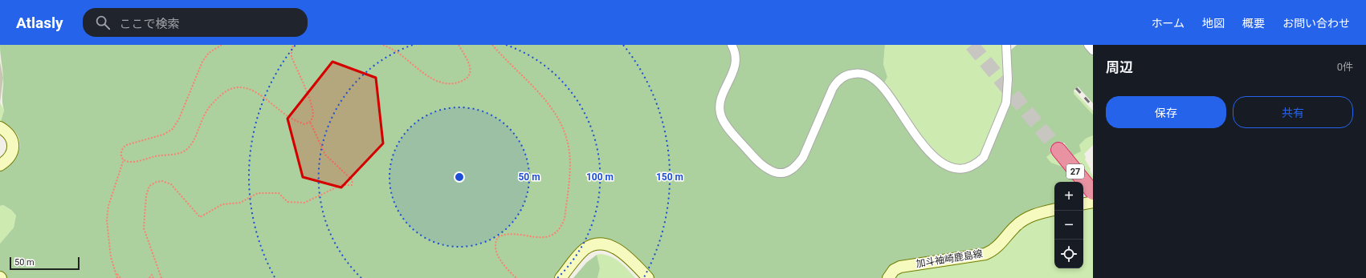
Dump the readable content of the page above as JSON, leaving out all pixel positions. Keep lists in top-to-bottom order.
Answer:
{
  "streets": {
    "highway": ["27"],
    "main road": ["加斗袖崎鹿島線"]
  },
  "scale_bar": "50 m",
  "page": {
    "header": "Atlasly",
    "search": "ここで検索",
    "nav": [
      "ホーム",
      "地図",
      "概要",
      "お問い合わせ"
    ],
    "heading": ["周辺", "0件"],
    "buttons": ["保存", "共有"],
    "map_buttons": ["+", "−"],
    "scale": "50 m"
  },
  "rings": ["50 m", "100 m", "150 m"]
}
